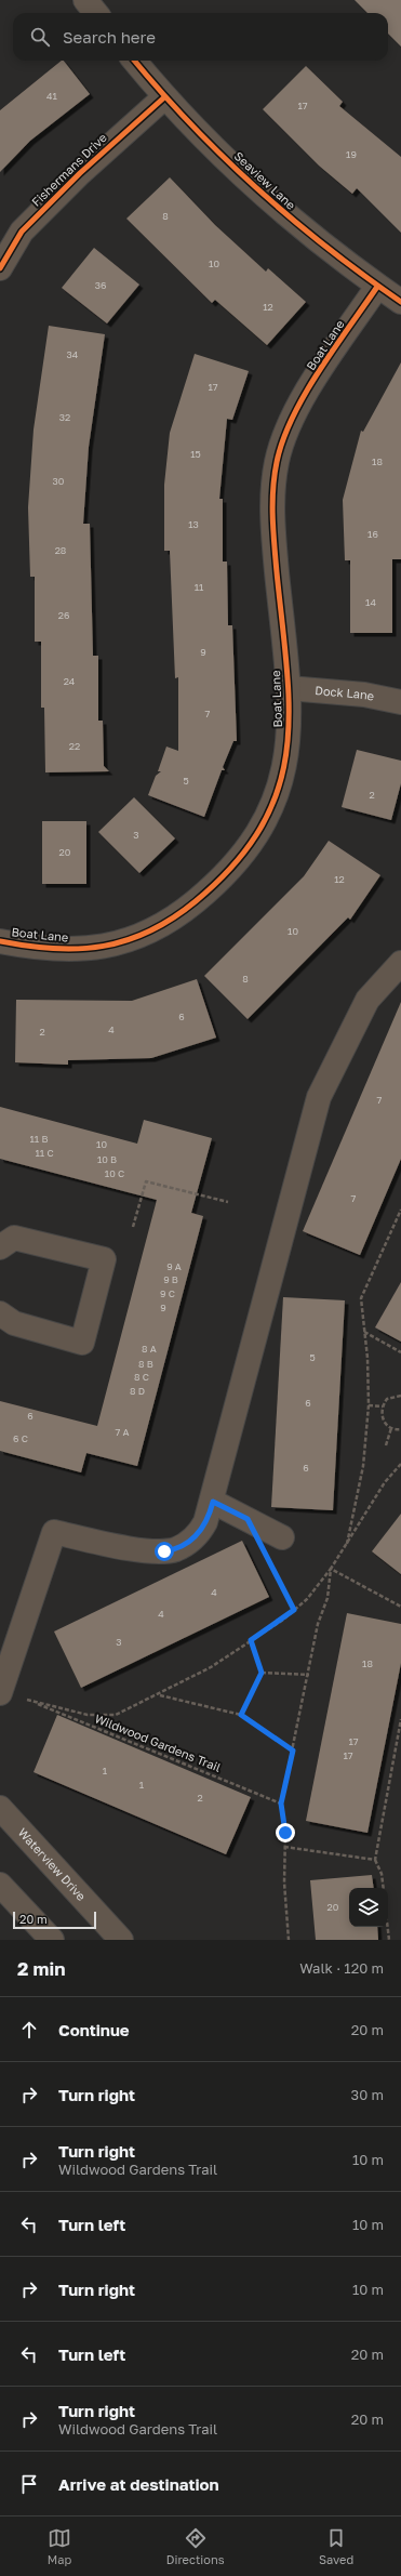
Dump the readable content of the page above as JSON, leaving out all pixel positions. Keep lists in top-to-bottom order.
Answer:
{
  "streets": {
    "street": [
      "Fishermans Drive",
      "Seaview Lane",
      "Boat Lane",
      "Dock Lane",
      "Waterview Drive"
    ],
    "path": ["Wildwood Gardens Trail"]
  },
  "crossings": [
    ["Fishermans Drive", "Seaview Lane"],
    ["Seaview Lane", "Boat Lane"],
    ["Boat Lane", "Dock Lane"]
  ],
  "house_numbers": [
    "41",
    "17",
    "19",
    "8",
    "10",
    "36",
    "12",
    "34",
    "17",
    "32",
    "15",
    "18",
    "30",
    "13",
    "16",
    "28",
    "11",
    "14",
    "26",
    "9",
    "24",
    "7",
    "22",
    "5",
    "2",
    "3",
    "20",
    "12",
    "10",
    "8",
    "6",
    "4",
    "2",
    "7",
    "11 B",
    "10",
    "11 C",
    "10 B",
    "10 C",
    "7",
    "9 A",
    "9 B",
    "9 C",
    "9",
    "8 A",
    "5",
    "8 B",
    "8 C",
    "8 D",
    "6",
    "6",
    "7 A",
    "6 C",
    "6",
    "4",
    "4",
    "3",
    "18",
    "17",
    "17",
    "1",
    "1",
    "2",
    "20"
  ],
  "scale_bar": "20 m",
  "page": {
    "search": "Search here",
    "scale": "20 m",
    "heading": ["2 min", "Walk · 120 m"],
    "list": [
      ["Continue", "20 m"],
      ["Turn right", "30 m"],
      ["Turn right", "Wildwood Gardens Trail", "10 m"],
      ["Turn left", "10 m"],
      ["Turn right", "10 m"],
      ["Turn left", "20 m"],
      ["Turn right", "Wildwood Gardens Trail", "20 m"],
      "Arrive at destination"
    ],
    "nav": ["Map", "Directions", "Saved"]
  }
}
